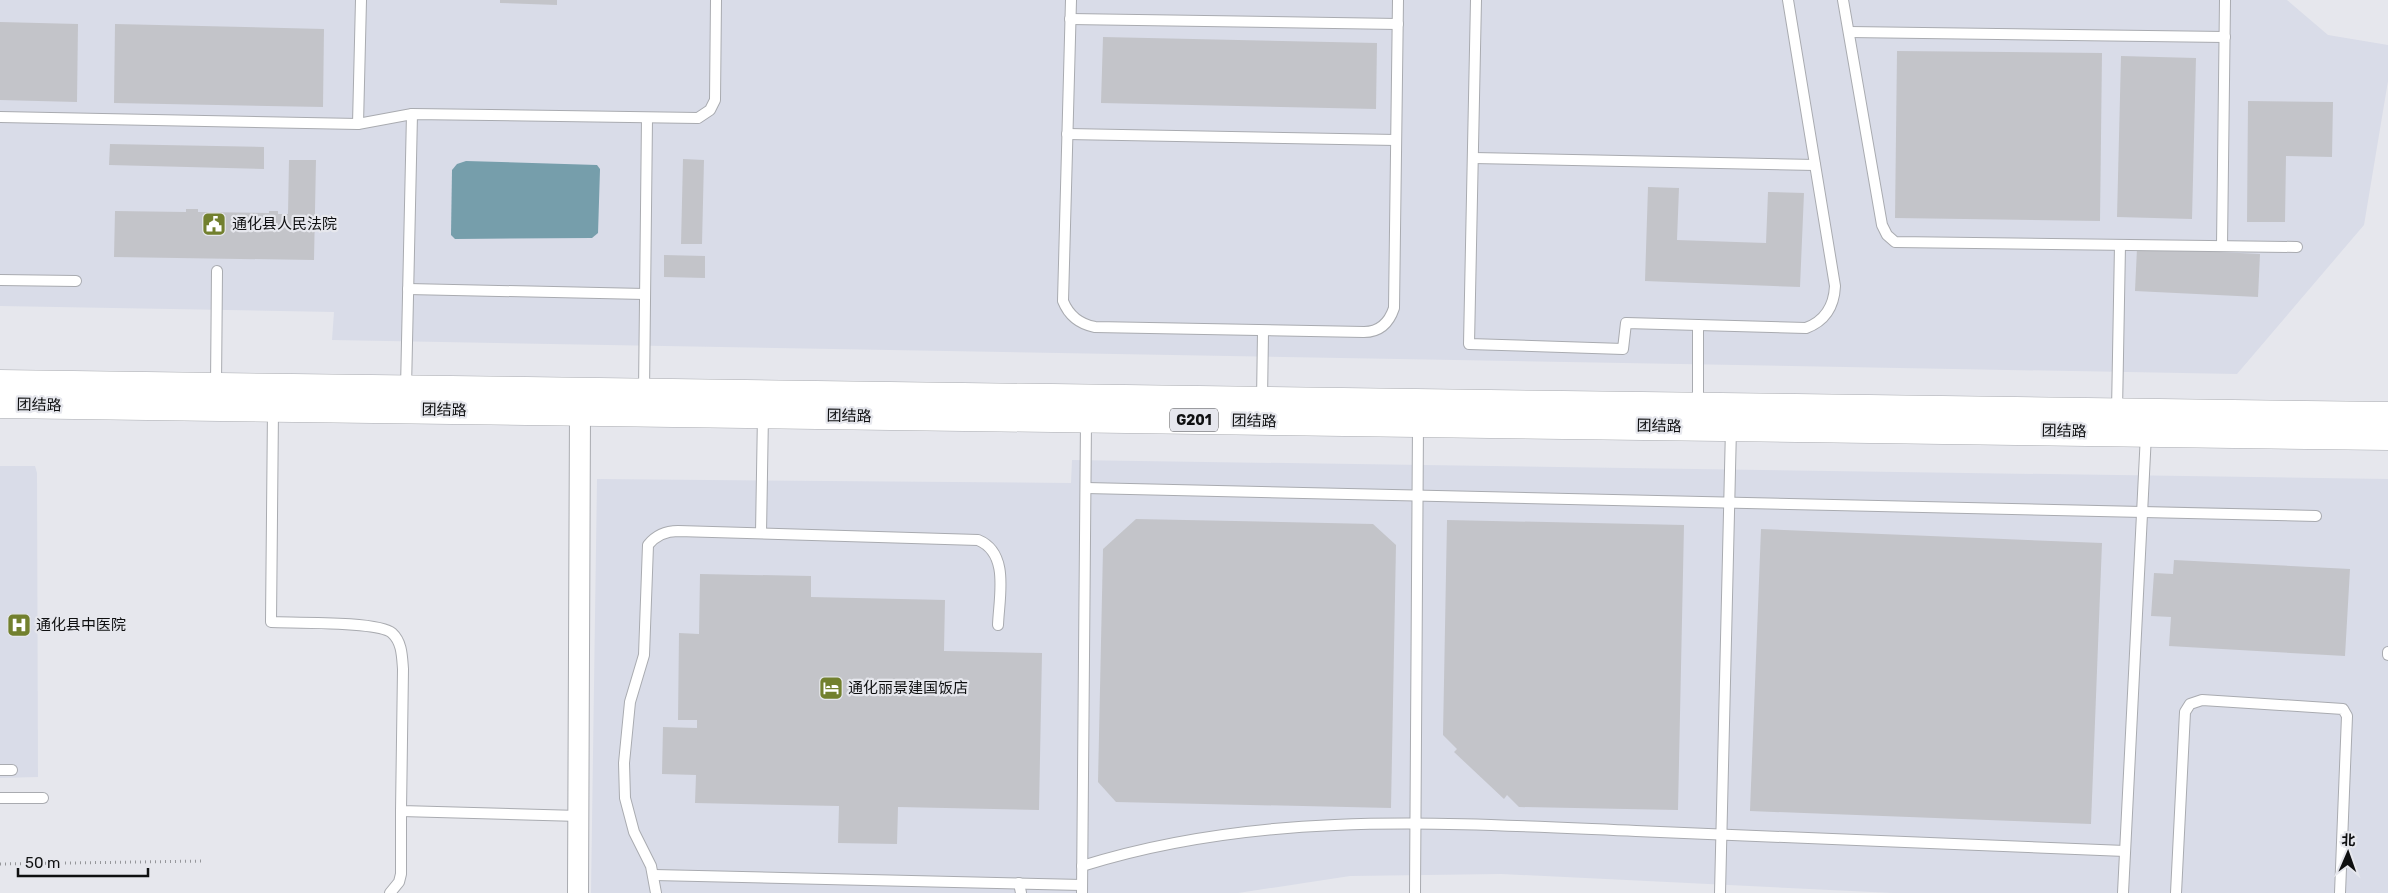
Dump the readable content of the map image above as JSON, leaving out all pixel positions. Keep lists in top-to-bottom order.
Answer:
{
  "streets": {
    "highway": ["团结路", "G201"]
  },
  "places": {
    "public building": ["通化县人民法院"],
    "hospital": ["通化县中医院"],
    "hotel": ["通化丽景建国饭店"]
  },
  "scale_bar": "50 m",
  "north": "top"
}
